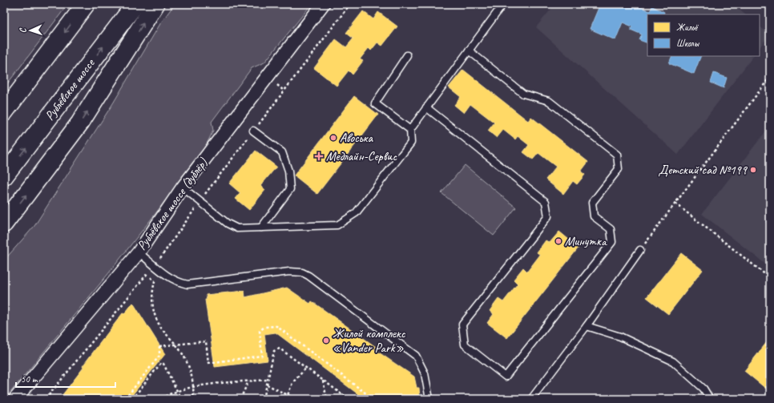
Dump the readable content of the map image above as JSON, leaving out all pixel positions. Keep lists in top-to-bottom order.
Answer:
{
  "streets": {
    "main road": ["Рублёвское шоссе"],
    "street": ["Рублёвское шоссе (дублёр)"]
  },
  "places": {
    "other": [
      "Авоська",
      "Детский сад №199",
      "Минутка",
      "Жилой комплекс «Vander Park»"
    ],
    "health": ["Медлайн-Сервис"]
  },
  "legend": ["Жильё", "Школы"],
  "scale_bar": "50 m",
  "north": "left"
}
